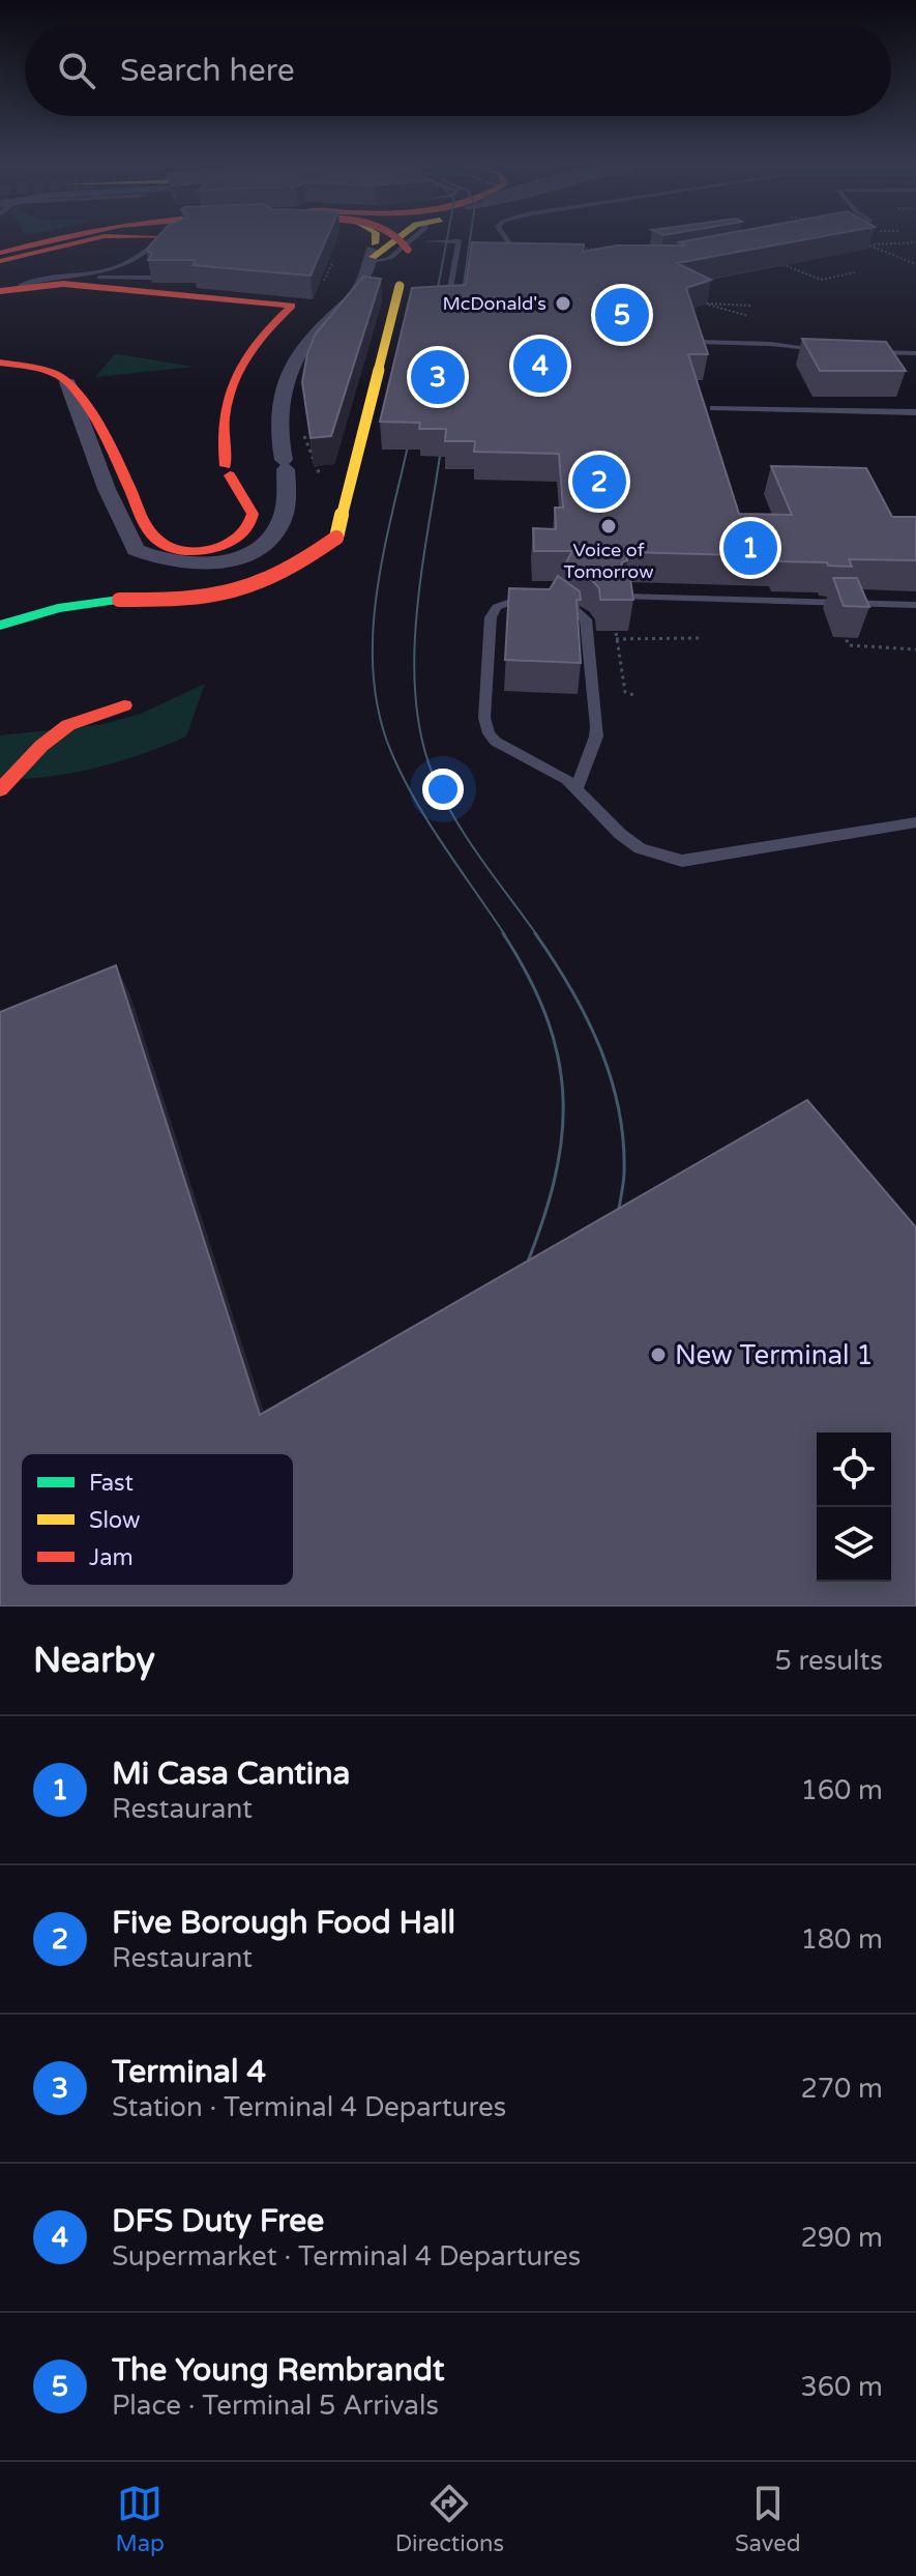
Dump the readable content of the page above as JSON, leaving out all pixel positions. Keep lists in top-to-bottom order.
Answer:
{
  "places": ["McDonald's", "Voice of Tomorrow", "New Terminal 1"],
  "legend": ["Fast", "Slow", "Jam"],
  "page": {
    "search": "Search here",
    "pins": [
      "5",
      "4",
      "3",
      "2",
      "1"
    ],
    "heading": ["Nearby", "5 results"],
    "list": [
      {
        "mark": "1",
        "name": "Mi Casa Cantina",
        "note": "Restaurant",
        "value": "160 m"
      },
      {
        "mark": "2",
        "name": "Five Borough Food Hall",
        "note": "Restaurant",
        "value": "180 m"
      },
      {
        "mark": "3",
        "name": "Terminal 4",
        "note": "Station · Terminal 4 Departures",
        "value": "270 m"
      },
      {
        "mark": "4",
        "name": "DFS Duty Free",
        "note": "Supermarket · Terminal 4 Departures",
        "value": "290 m"
      },
      {
        "mark": "5",
        "name": "The Young Rembrandt",
        "note": "Place · Terminal 5 Arrivals",
        "value": "360 m"
      }
    ],
    "nav": ["Map", "Directions", "Saved"]
  }
}
